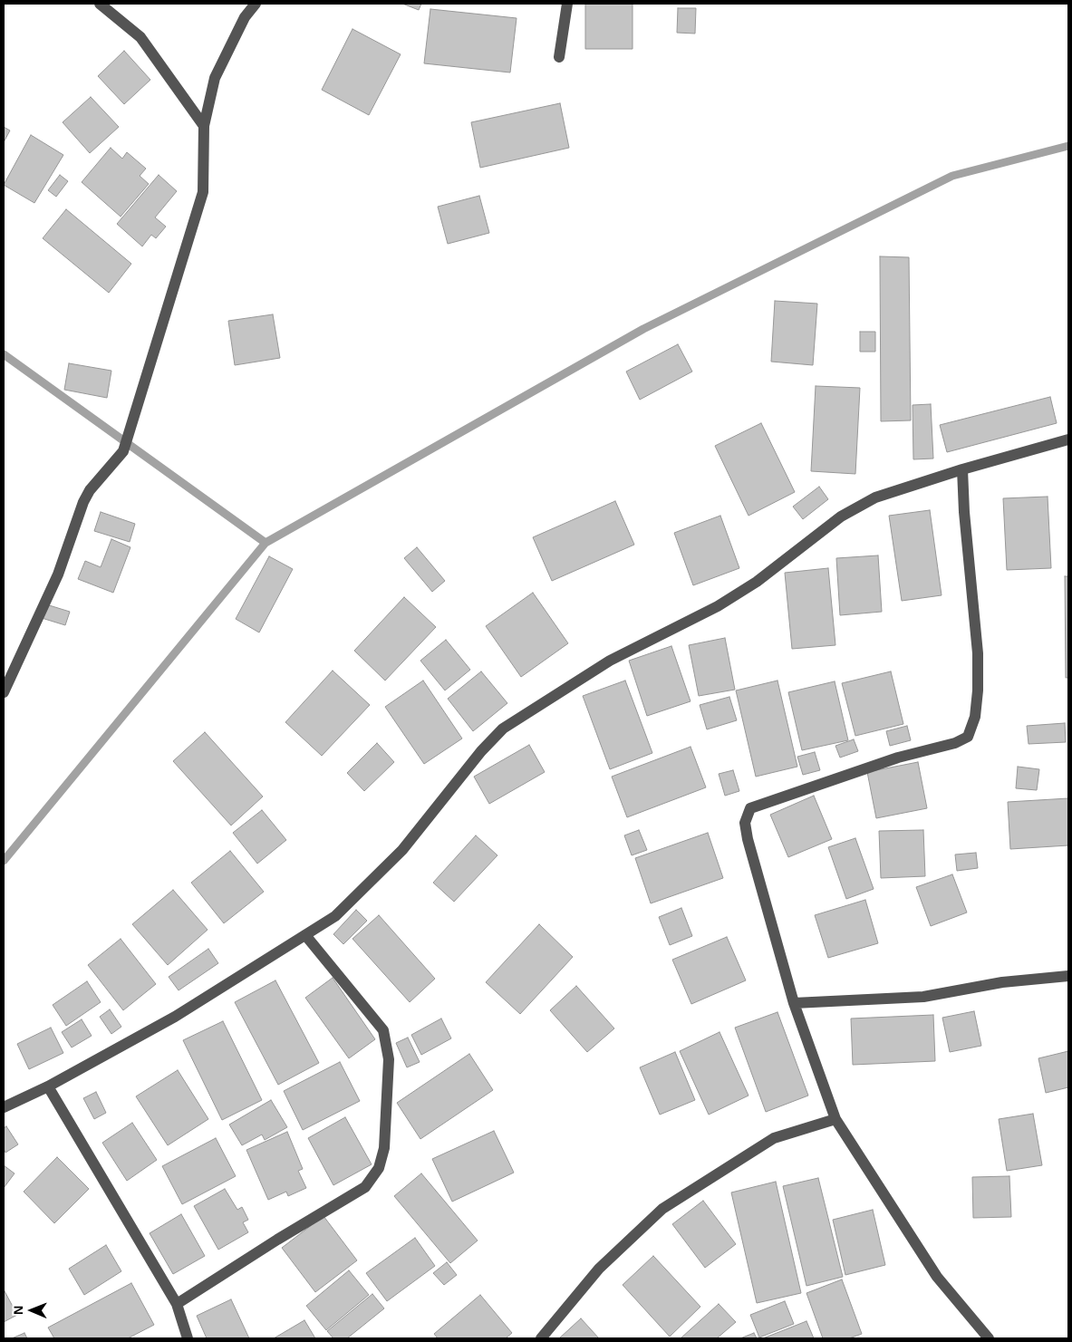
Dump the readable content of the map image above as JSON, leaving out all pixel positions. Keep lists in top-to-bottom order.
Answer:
{
  "north": "left"
}
